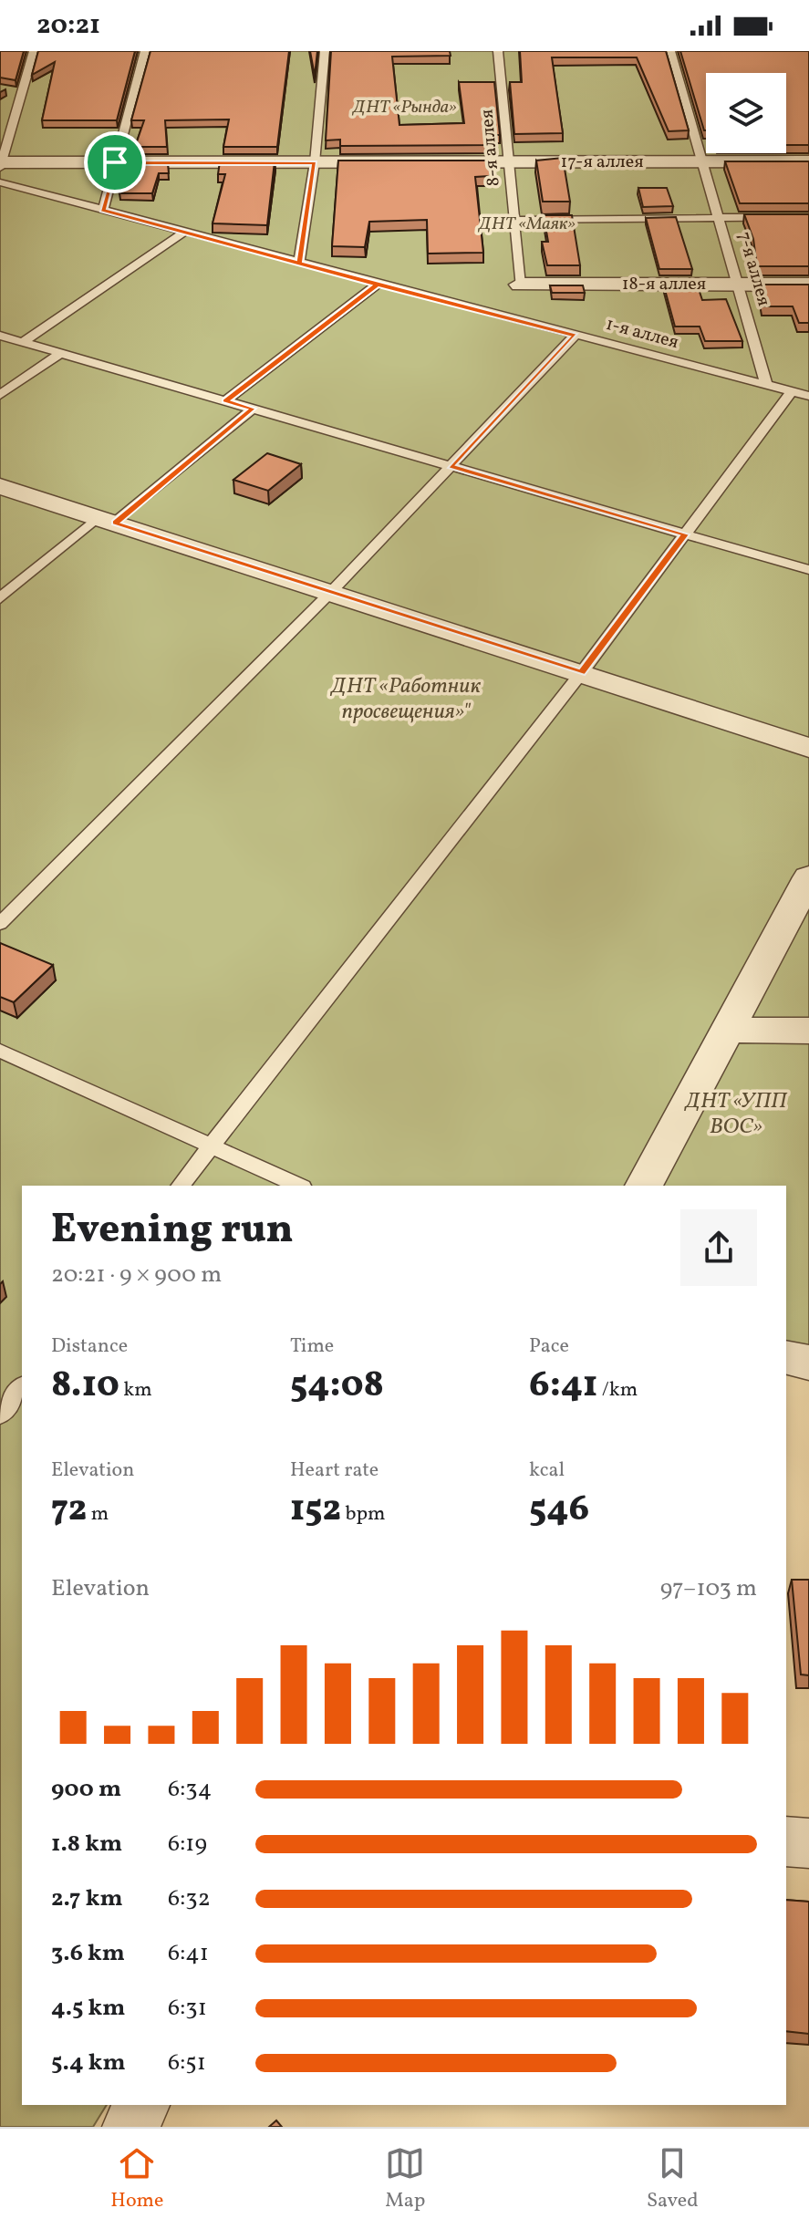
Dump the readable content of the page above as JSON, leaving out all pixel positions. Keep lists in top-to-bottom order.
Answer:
{
  "streets": {
    "street": ["17-я аллея", "18-я аллея"],
    "lane": ["8-я аллея", "7-я аллея", "1-я аллея"]
  },
  "crossings": [
    ["8-я аллея", "17-я аллея"],
    ["8-я аллея", "18-я аллея"],
    ["17-я аллея", "7-я аллея"],
    ["17-я аллея", "1-я аллея"],
    ["7-я аллея", "18-я аллея"],
    ["7-я аллея", "1-я аллея"]
  ],
  "parks": [
    "ДНТ «Рында»",
    "ДНТ «Маяк»",
    "ДНТ «Работник просвещения»\"",
    "ДНТ «УПП ВОС»"
  ],
  "page": {
    "status": "20:21",
    "heading": ["Evening run", "20:21 · 9 × 900 m"],
    "stats": [
      ["Distance", "8.10 km"],
      ["Time", "54:08"],
      ["Pace", "6:41 /km"],
      ["Elevation", "72 m"],
      ["Heart rate", "152 bpm"],
      ["kcal", "546"]
    ],
    "chart": ["Elevation", "97–103 m"],
    "list": [
      {
        "name": "900 m",
        "note": "6:34"
      },
      {
        "name": "1.8 km",
        "note": "6:19"
      },
      {
        "name": "2.7 km",
        "note": "6:32"
      },
      {
        "name": "3.6 km",
        "note": "6:41"
      },
      {
        "name": "4.5 km",
        "note": "6:31"
      },
      {
        "name": "5.4 km",
        "note": "6:51"
      }
    ],
    "tabs": ["Home", "Map", "Saved"]
  }
}
